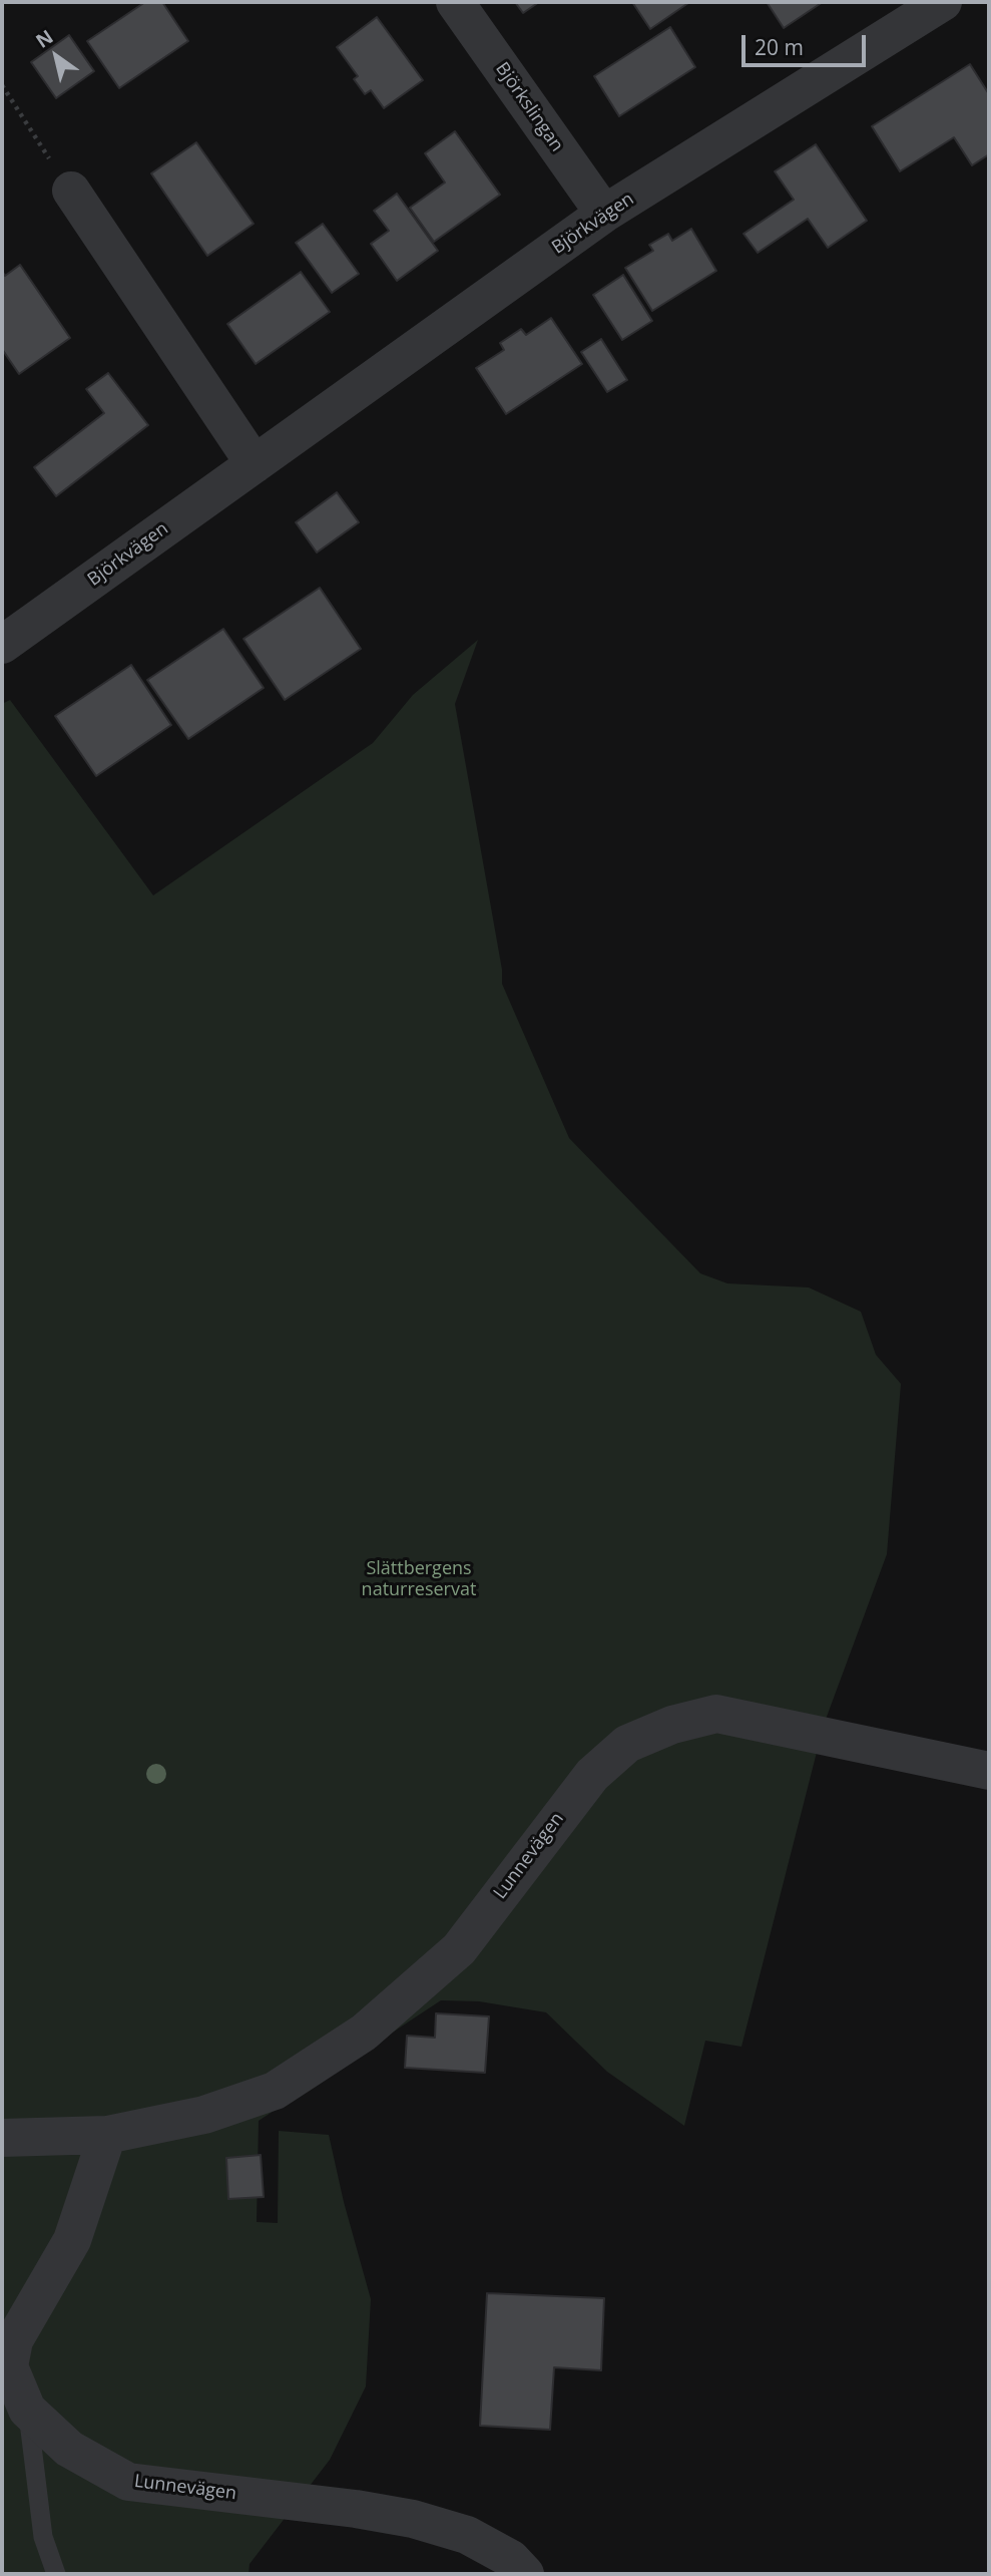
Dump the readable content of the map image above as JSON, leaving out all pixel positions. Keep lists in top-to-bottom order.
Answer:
{
  "streets": {
    "street": ["Björkslingan", "Björkvägen", "Lunnevägen"]
  },
  "crossings": [
    ["Björkslingan", "Björkvägen"]
  ],
  "parks": ["Slättbergens naturreservat"],
  "scale_bar": "20 m",
  "north": "top left"
}
